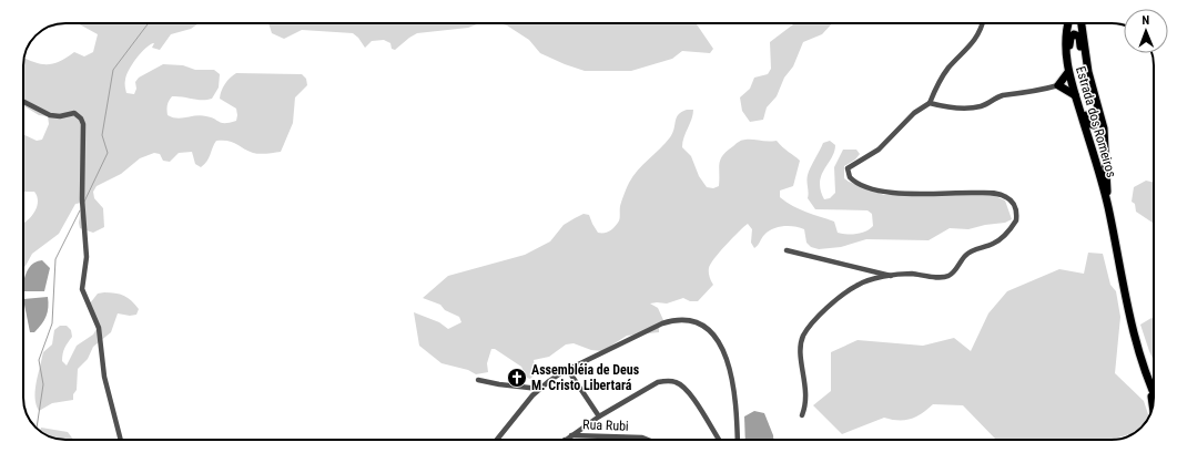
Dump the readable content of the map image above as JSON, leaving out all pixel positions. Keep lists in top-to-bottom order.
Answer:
{
  "streets": {
    "main road": ["Estrada dos Romeiros"],
    "street": ["Rua Rubi"]
  },
  "places": {
    "church": ["Assembléia de Deus M. Cristo Libertará"]
  },
  "north": "top"
}
